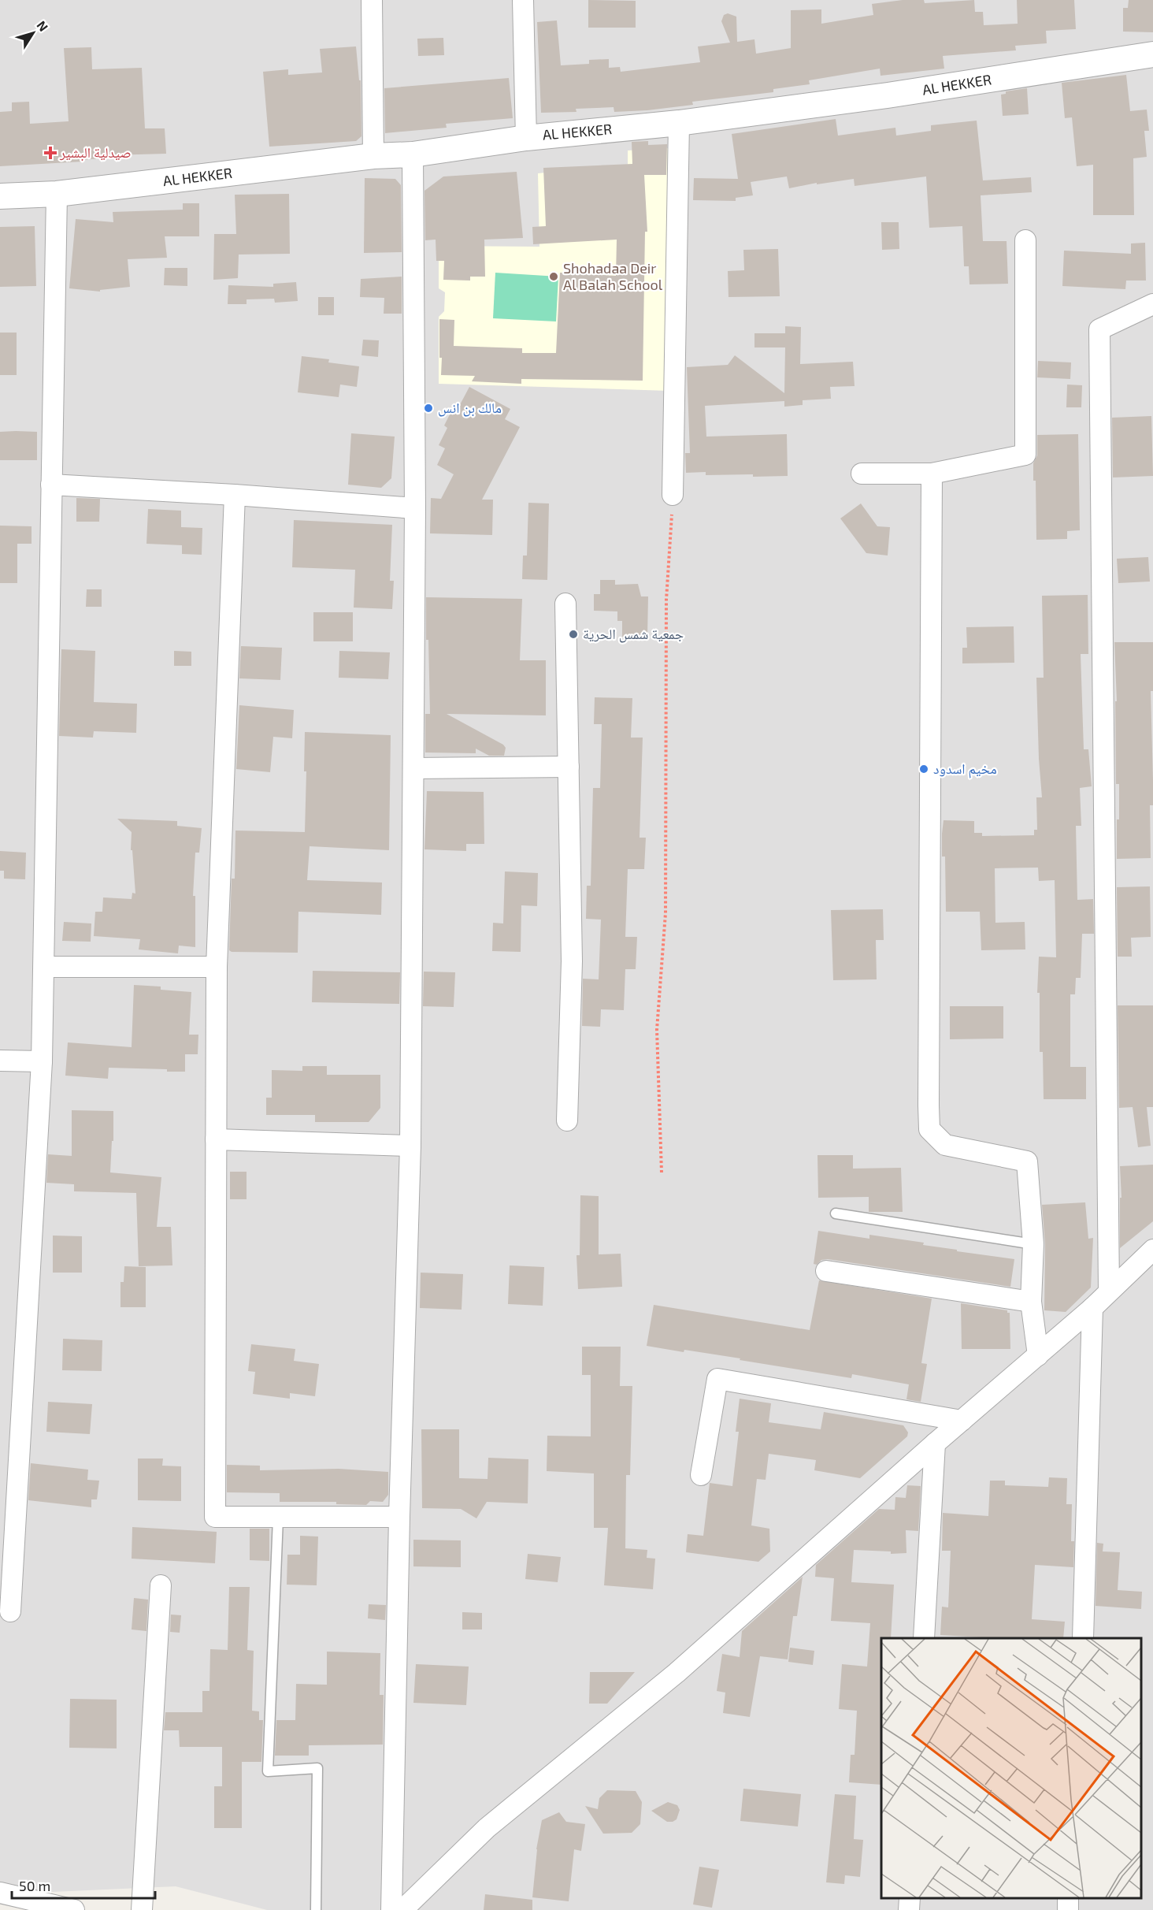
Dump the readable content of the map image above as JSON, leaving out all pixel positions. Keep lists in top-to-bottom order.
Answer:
{
  "streets": {
    "street": ["AL HEKKER"]
  },
  "places": {
    "health": ["صيدلية البشير"],
    "other": [
      "Shohadaa Deir Al Balah School",
      "مالك بن انس",
      "جمعية شمس الحرية",
      "مخيم اسدود"
    ]
  },
  "scale_bar": "50 m",
  "north": "top right"
}
